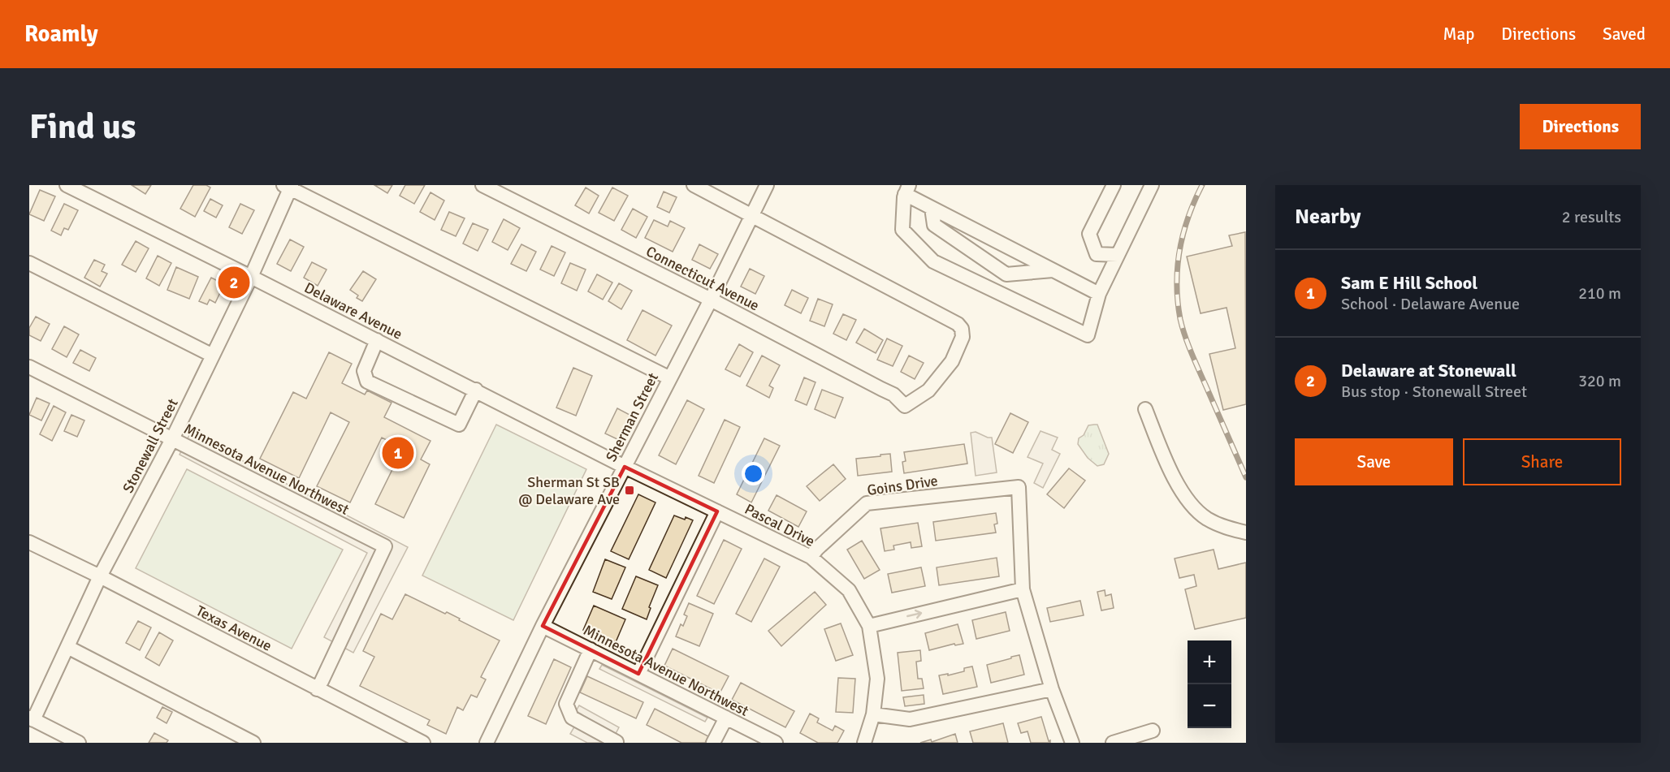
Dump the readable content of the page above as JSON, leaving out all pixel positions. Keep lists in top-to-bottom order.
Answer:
{
  "streets": {
    "street": [
      "Connecticut Avenue",
      "Delaware Avenue",
      "Sherman Street",
      "Stonewall Street",
      "Minnesota Avenue Northwest",
      "Goins Drive",
      "Pascal Drive",
      "Texas Avenue"
    ]
  },
  "crossings": [
    ["Connecticut Avenue", "Sherman Street"],
    ["Delaware Avenue", "Sherman Street"],
    ["Delaware Avenue", "Stonewall Street"],
    ["Delaware Avenue", "Pascal Drive"],
    ["Sherman Street", "Minnesota Avenue Northwest"],
    ["Sherman Street", "Pascal Drive"],
    ["Stonewall Street", "Minnesota Avenue Northwest"],
    ["Stonewall Street", "Texas Avenue"],
    ["Minnesota Avenue Northwest", "Texas Avenue"],
    ["Goins Drive", "Pascal Drive"]
  ],
  "places": {
    "transit": ["Sherman St SB @ Delaware Ave"]
  },
  "page": {
    "header": "Roamly",
    "nav": ["Map", "Directions", "Saved"],
    "buttons": [
      "Directions",
      ["Save", "Share"]
    ],
    "title": "Find us",
    "heading": ["Nearby", "2 results"],
    "list": [
      {
        "mark": "1",
        "name": "Sam E Hill School",
        "note": "School · Delaware Avenue",
        "value": "210 m"
      },
      {
        "mark": "2",
        "name": "Delaware at Stonewall",
        "note": "Bus stop · Stonewall Street",
        "value": "320 m"
      }
    ],
    "pins": ["2", "1"],
    "map_buttons": ["+", "−"]
  }
}
